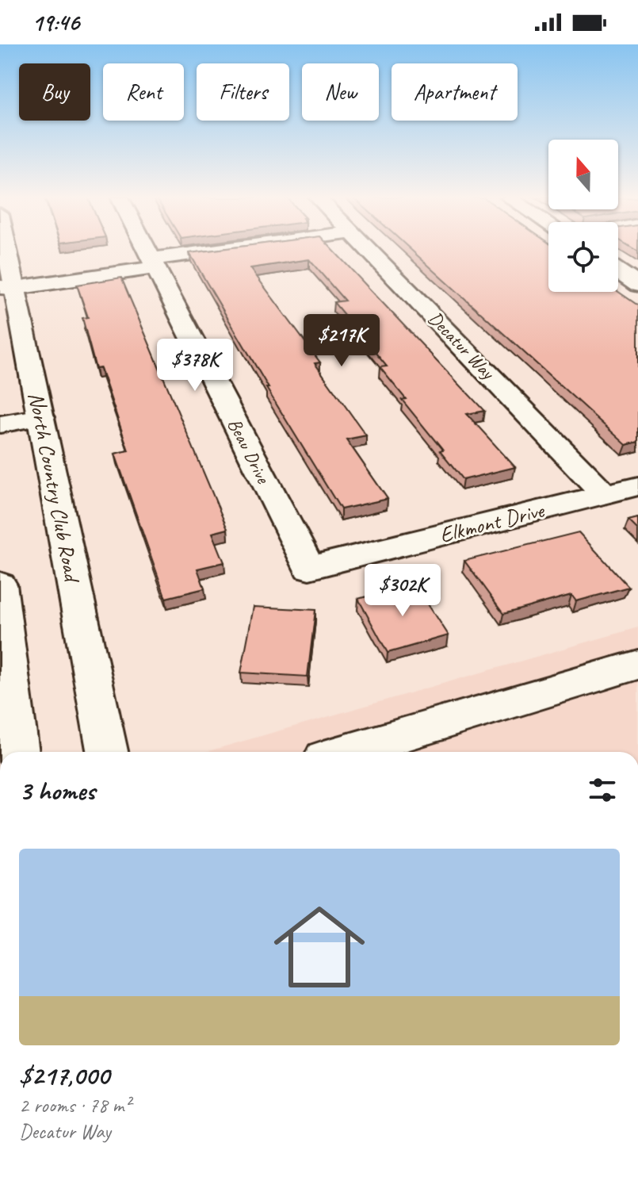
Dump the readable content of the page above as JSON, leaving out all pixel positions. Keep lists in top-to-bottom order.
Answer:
{
  "streets": {
    "street": [
      "Decatur Way",
      "Beau Drive",
      "North Country Club Road",
      "Elkmont Drive"
    ]
  },
  "crossings": [
    ["Decatur Way", "Elkmont Drive"],
    ["Beau Drive", "Elkmont Drive"]
  ],
  "north": "top",
  "page": {
    "status": "19:46",
    "chip": [
      "Buy",
      "Rent",
      "Filters",
      "New",
      "Apartment"
    ],
    "price": ["$217K", "$378K", "$302K"],
    "heading": "3 homes",
    "list": [
      {
        "name": "$217,000",
        "note": "2 rooms · 78 m² · Decatur Way"
      }
    ]
  }
}
